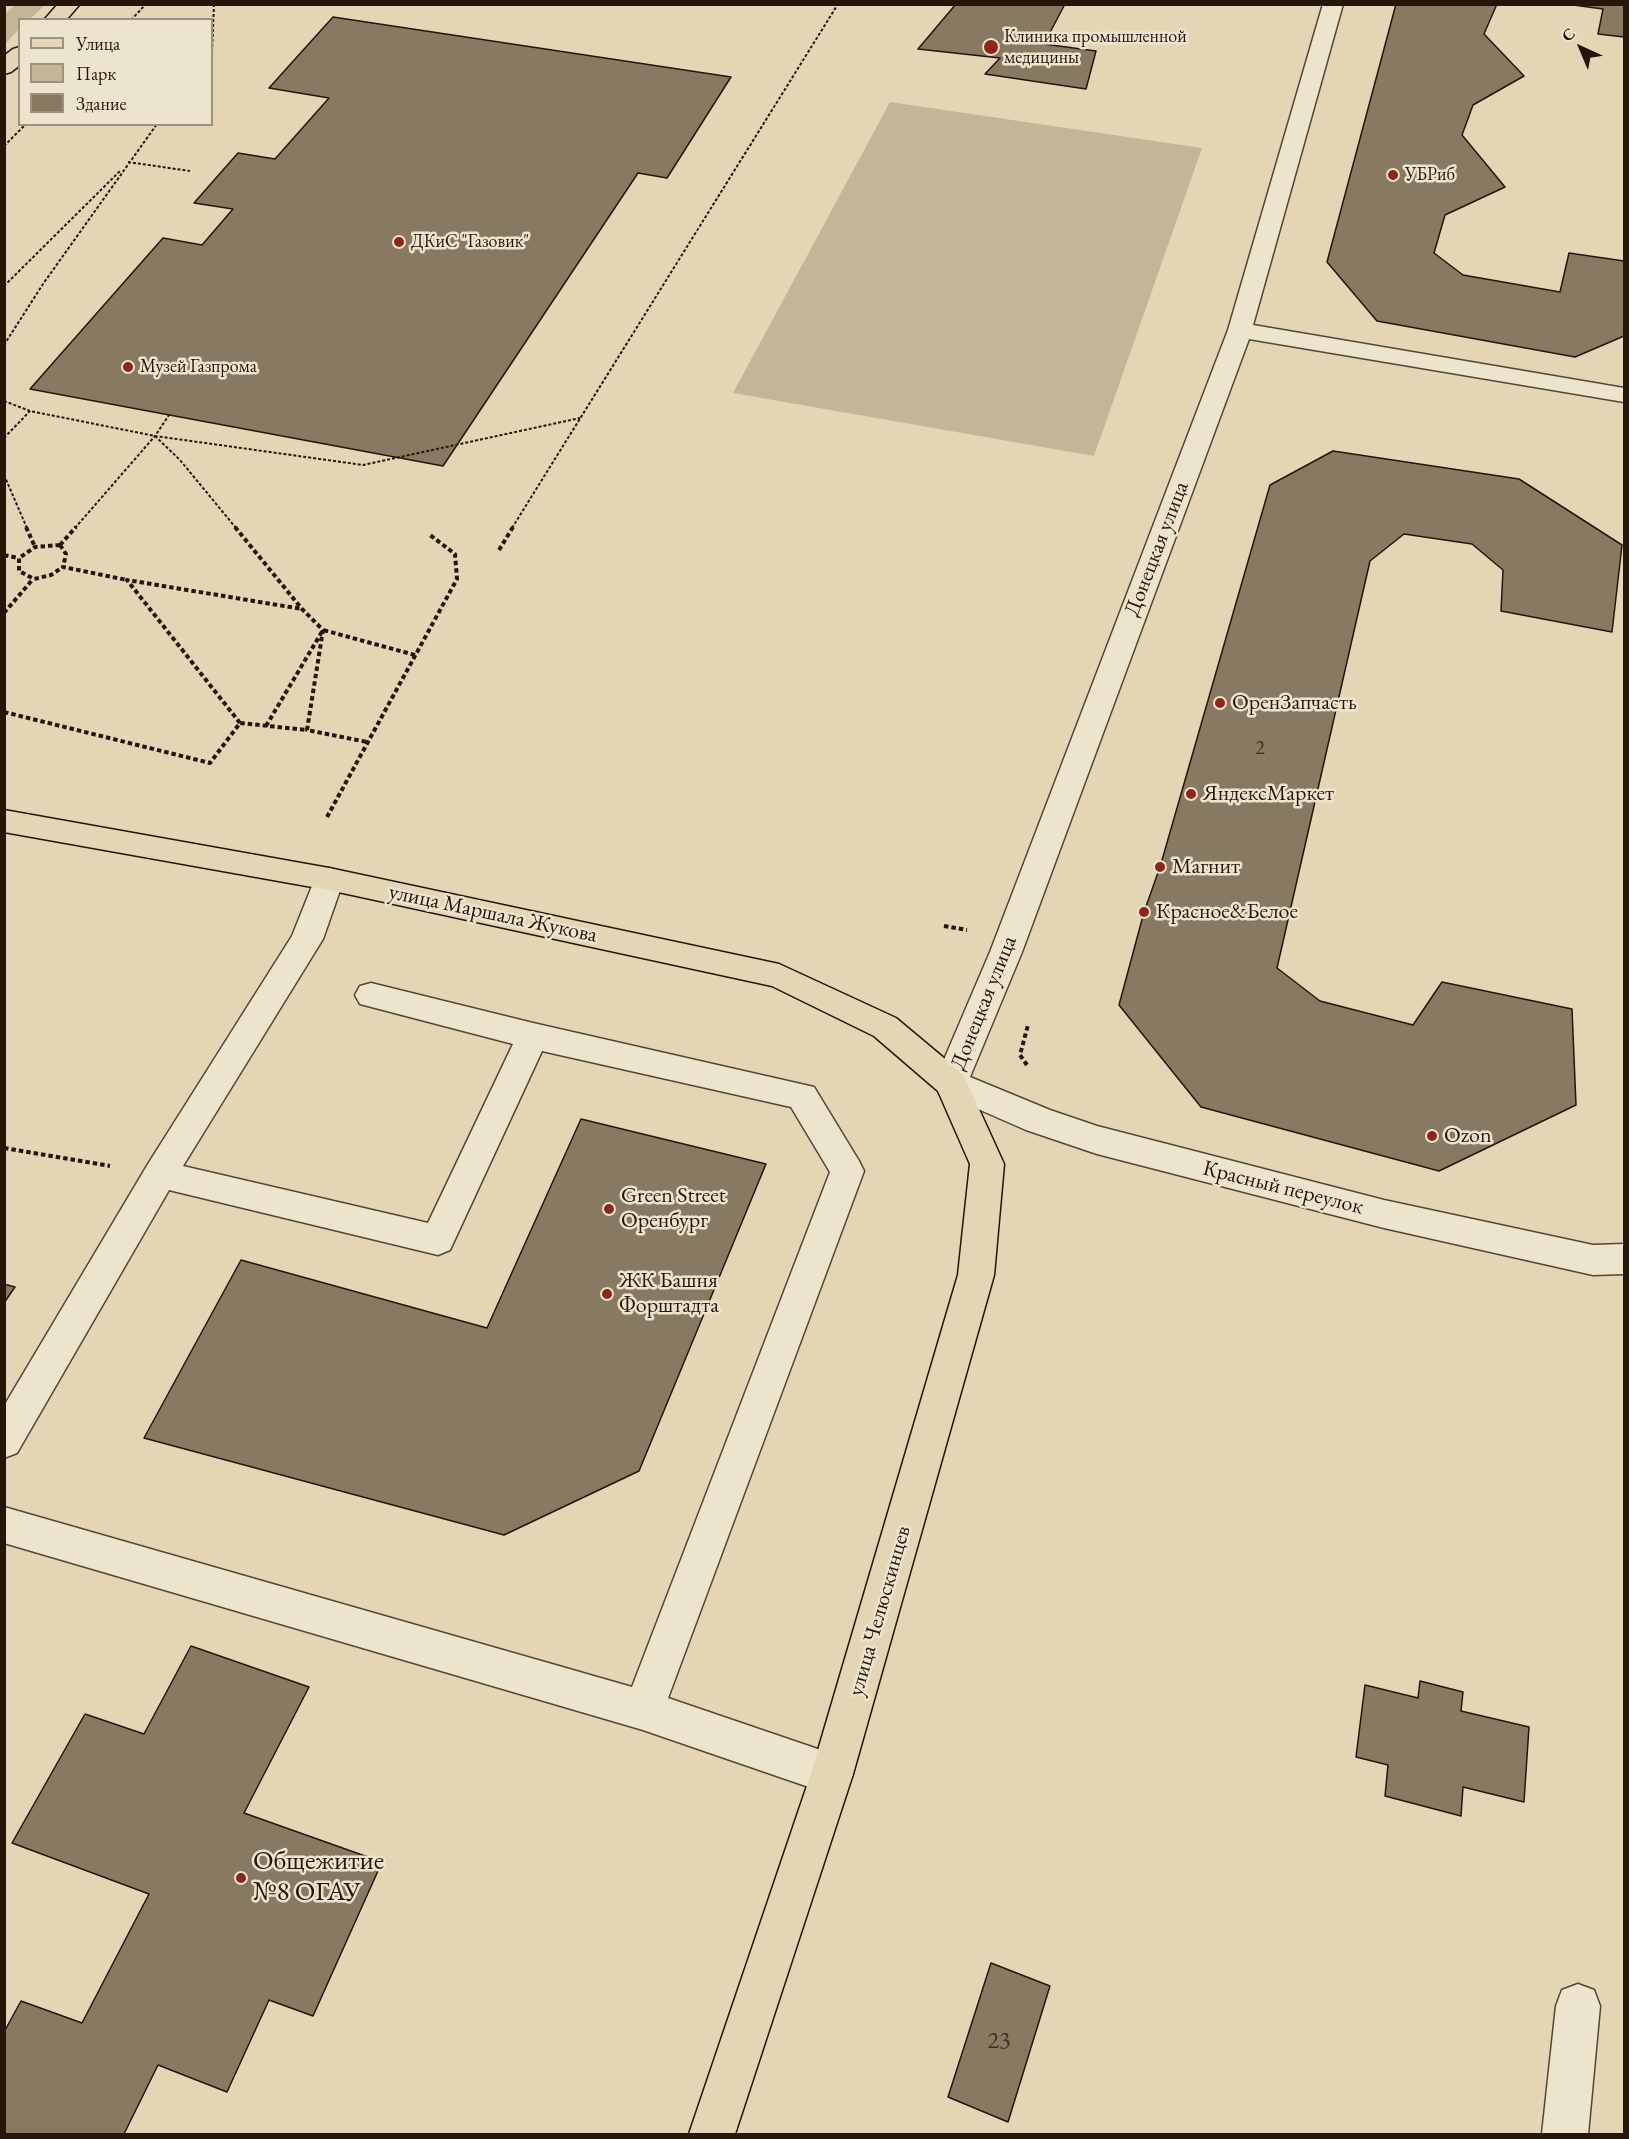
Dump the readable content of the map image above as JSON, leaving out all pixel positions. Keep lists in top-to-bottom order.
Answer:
{
  "streets": {
    "main road": ["улица Маршала Жукова", "улица Челюскинцев"],
    "street": ["Донецкая улица", "Красный переулок"]
  },
  "crossings": [
    ["Донецкая улица", "улица Маршала Жукова"],
    ["Донецкая улица", "Красный переулок"],
    ["Донецкая улица", "улица Челюскинцев"],
    ["улица Маршала Жукова", "Красный переулок"],
    ["улица Маршала Жукова", "улица Челюскинцев"],
    ["Красный переулок", "улица Челюскинцев"]
  ],
  "places": [
    "Клиника промышленной медицины",
    "УБРиб",
    "ДКиC \"Газовик\"",
    "Музей Газпрома",
    "ОренЗапчасть",
    "ЯндексМаркет",
    "Магнит",
    "Красное&Белое",
    "Ozon",
    "Green Street Оренбург",
    "ЖК Башня Форштадта",
    "Общежитие №8 ОГАУ"
  ],
  "house_numbers": ["2", "23"],
  "legend": ["Улица", "Парк", "Здание"],
  "north": "top left"
}
